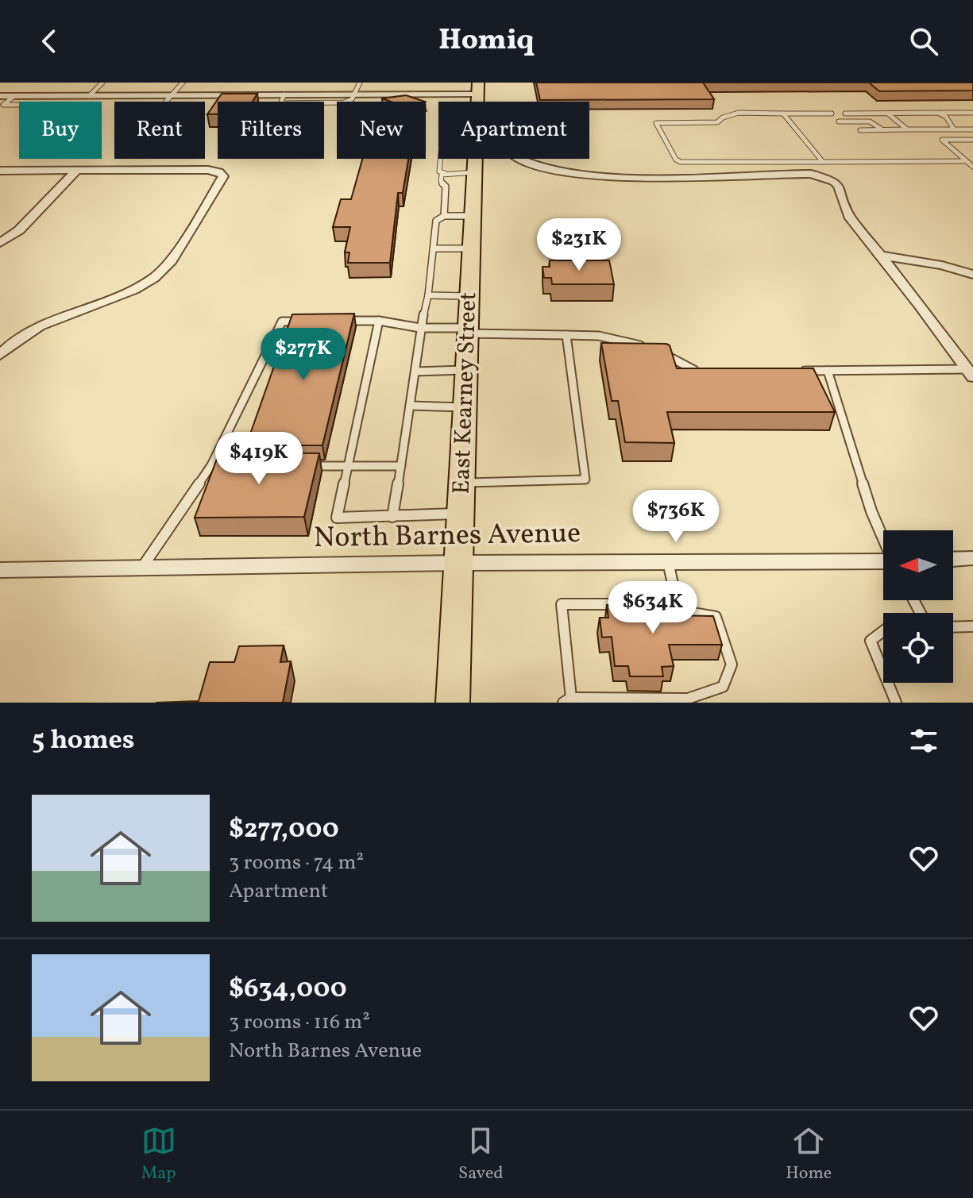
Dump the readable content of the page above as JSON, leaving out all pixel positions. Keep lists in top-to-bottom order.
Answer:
{
  "streets": {
    "main road": ["East Kearney Street"],
    "street": ["North Barnes Avenue"]
  },
  "crossings": [
    ["East Kearney Street", "North Barnes Avenue"]
  ],
  "north": "left",
  "page": {
    "header": "Homiq",
    "chip": [
      "Buy",
      "Rent",
      "Filters",
      "New",
      "Apartment"
    ],
    "price": [
      "$231K",
      "$277K",
      "$419K",
      "$736K",
      "$634K"
    ],
    "heading": "5 homes",
    "list": [
      {
        "name": "$277,000",
        "note": "3 rooms · 74 m² · Apartment"
      },
      {
        "name": "$634,000",
        "note": "3 rooms · 116 m² · North Barnes Avenue"
      }
    ],
    "tabs": ["Map", "Saved", "Home"]
  }
}
